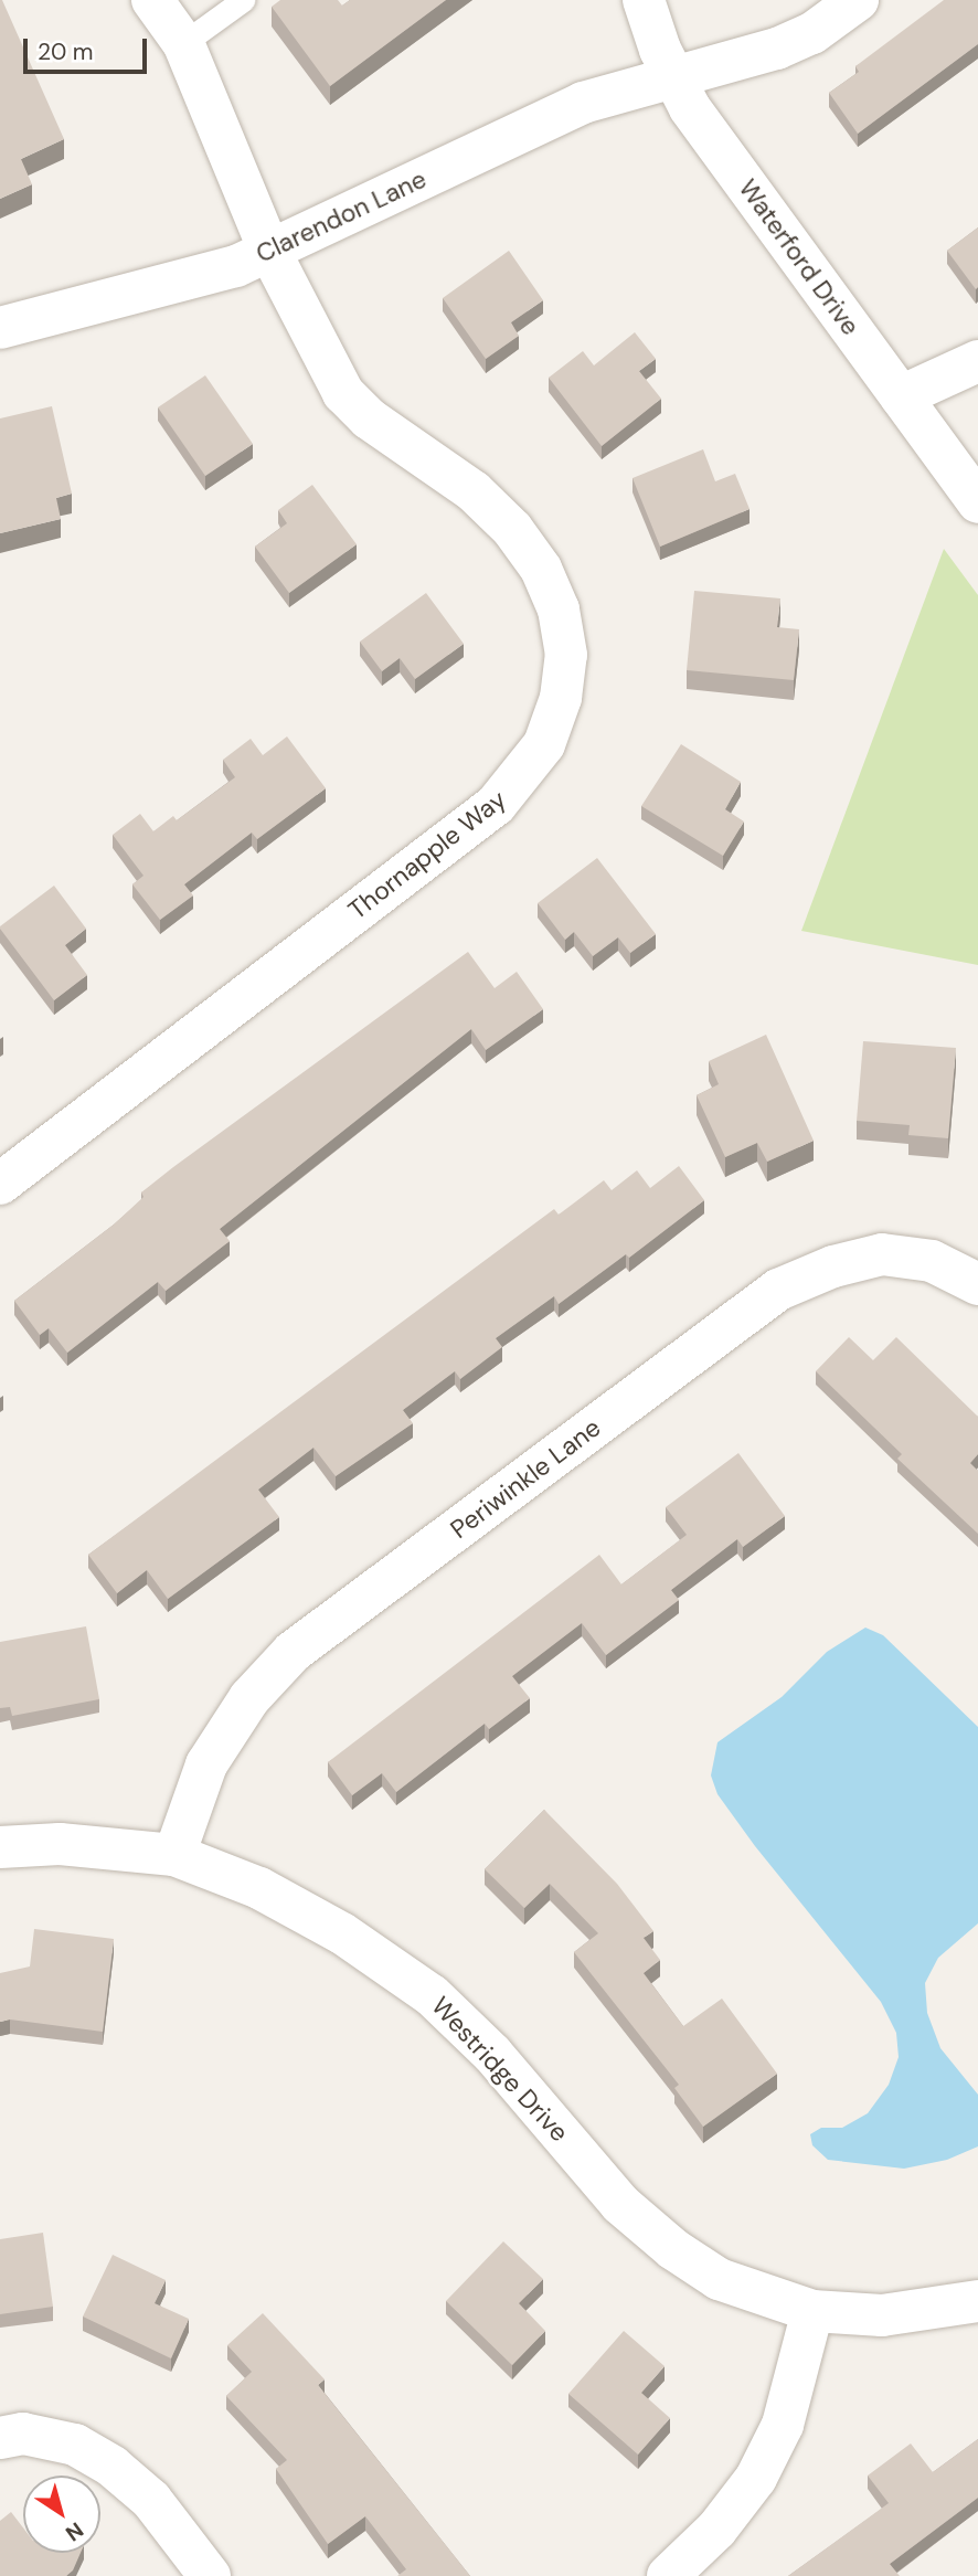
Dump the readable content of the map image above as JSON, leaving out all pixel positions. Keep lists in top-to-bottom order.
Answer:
{
  "streets": {
    "street": [
      "Clarendon Lane",
      "Waterford Drive",
      "Thornapple Way",
      "Periwinkle Lane",
      "Westridge Drive"
    ]
  },
  "crossings": [
    ["Clarendon Lane", "Waterford Drive"],
    ["Clarendon Lane", "Thornapple Way"],
    ["Periwinkle Lane", "Westridge Drive"]
  ],
  "scale_bar": "20 m",
  "north": "bottom right"
}
